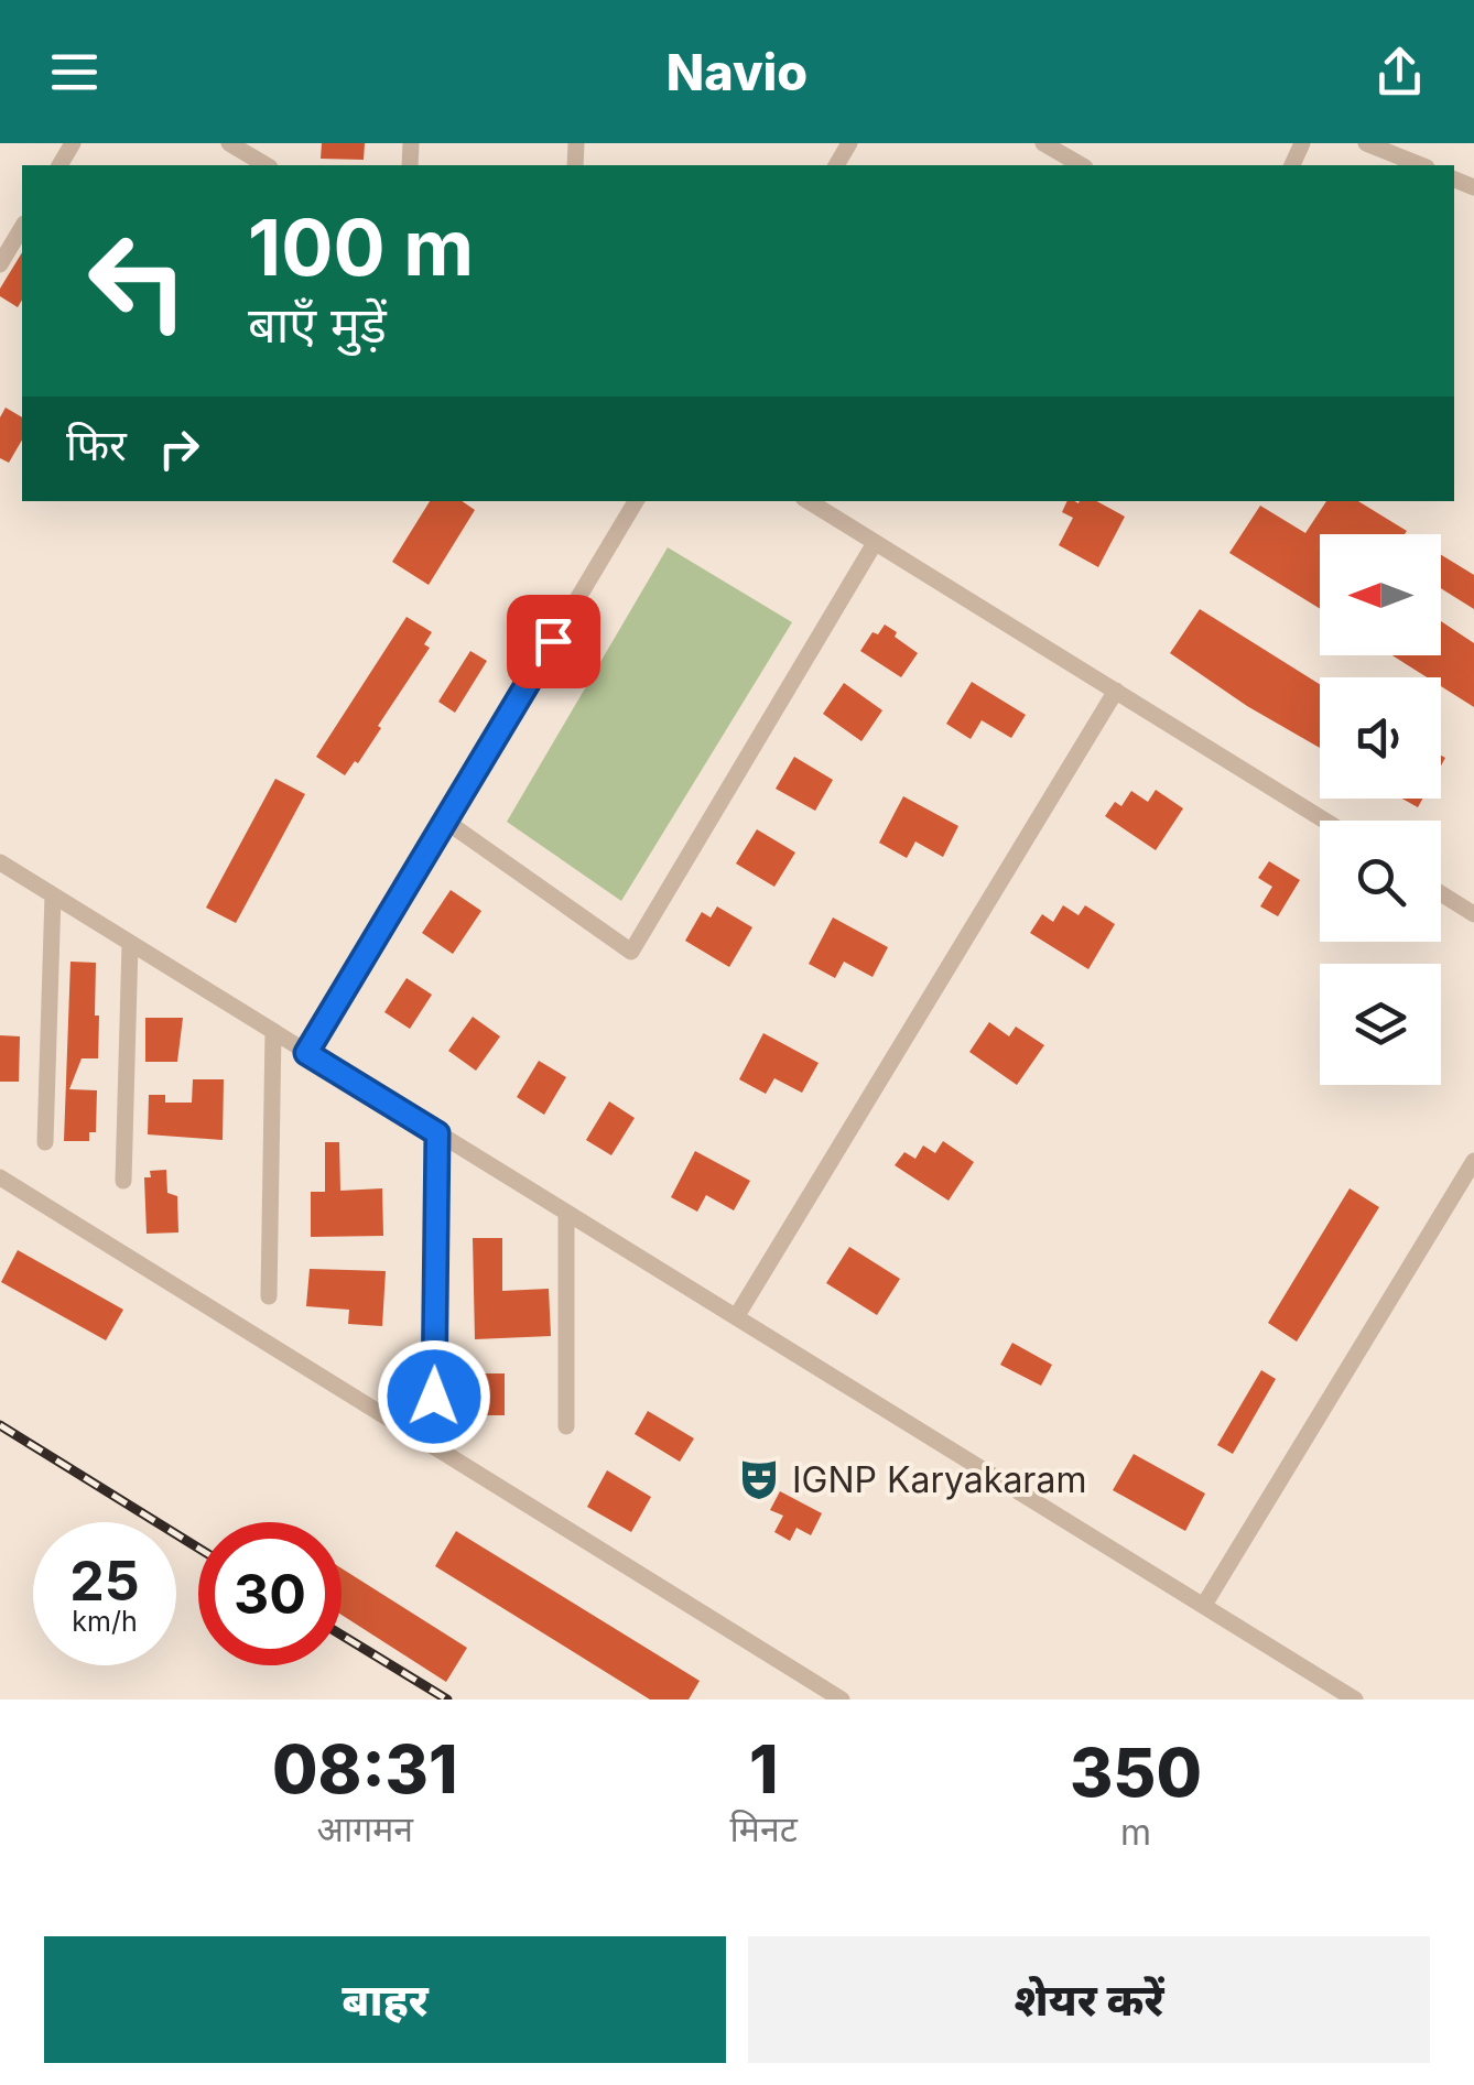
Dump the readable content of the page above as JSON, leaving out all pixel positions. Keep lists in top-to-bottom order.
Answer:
{
  "places": {
    "theatre": ["IGNP Karyakaram"]
  },
  "north": "left",
  "page": {
    "header": "Navio",
    "turn": ["100 m", "बाएँ मुड़ें"],
    "then": "फिर",
    "speed": "25 km/h",
    "limit": "30",
    "eta": [
      "08:31",
      "आगमन",
      "1",
      "मिनट",
      "350",
      "m"
    ],
    "buttons": ["बाहर", "शेयर करें"]
  }
}
